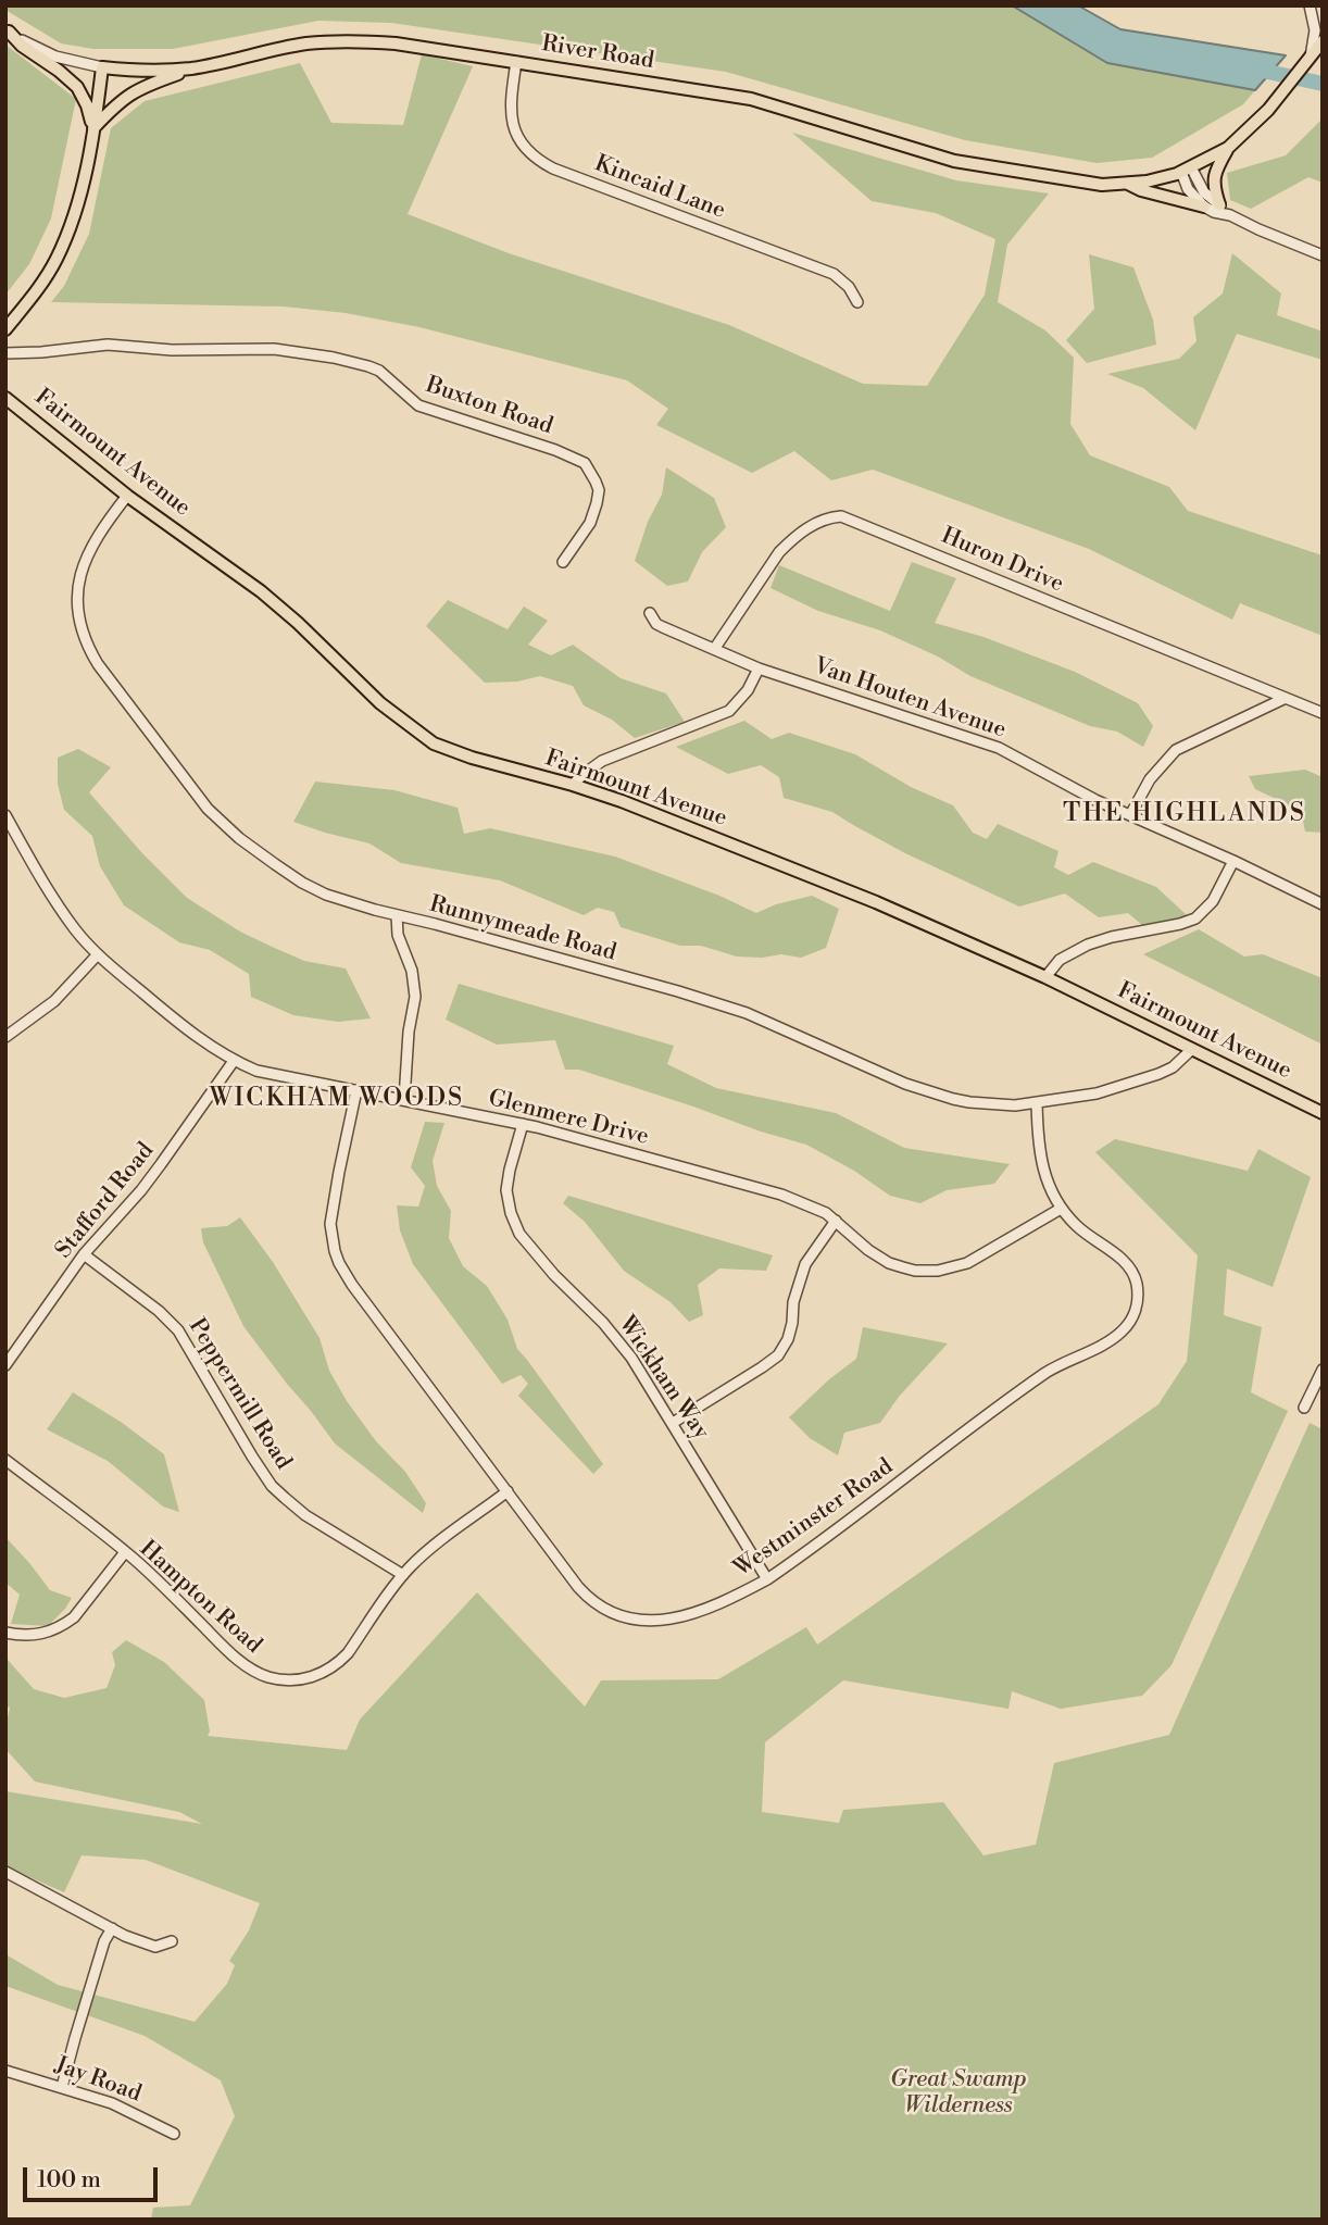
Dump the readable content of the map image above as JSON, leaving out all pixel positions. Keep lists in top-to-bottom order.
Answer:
{
  "streets": {
    "main road": ["River Road", "Fairmount Avenue"],
    "street": [
      "Kincaid Lane",
      "Buxton Road",
      "Huron Drive",
      "Van Houten Avenue",
      "Runnymeade Road",
      "Glenmere Drive",
      "Stafford Road",
      "Wickham Way",
      "Peppermill Road",
      "Westminster Road",
      "Hampton Road",
      "Jay Road"
    ]
  },
  "crossings": [
    ["River Road", "Kincaid Lane"],
    ["Fairmount Avenue", "Runnymeade Road"],
    ["Huron Drive", "Van Houten Avenue"],
    ["Runnymeade Road", "Westminster Road"],
    ["Glenmere Drive", "Stafford Road"],
    ["Glenmere Drive", "Wickham Way"],
    ["Glenmere Drive", "Westminster Road"],
    ["Stafford Road", "Peppermill Road"],
    ["Wickham Way", "Westminster Road"],
    ["Peppermill Road", "Hampton Road"],
    ["Westminster Road", "Hampton Road"]
  ],
  "districts": ["THE HIGHLANDS", "WICKHAM WOODS"],
  "parks": ["Great Swamp Wilderness"],
  "scale_bar": "100 m"
}
